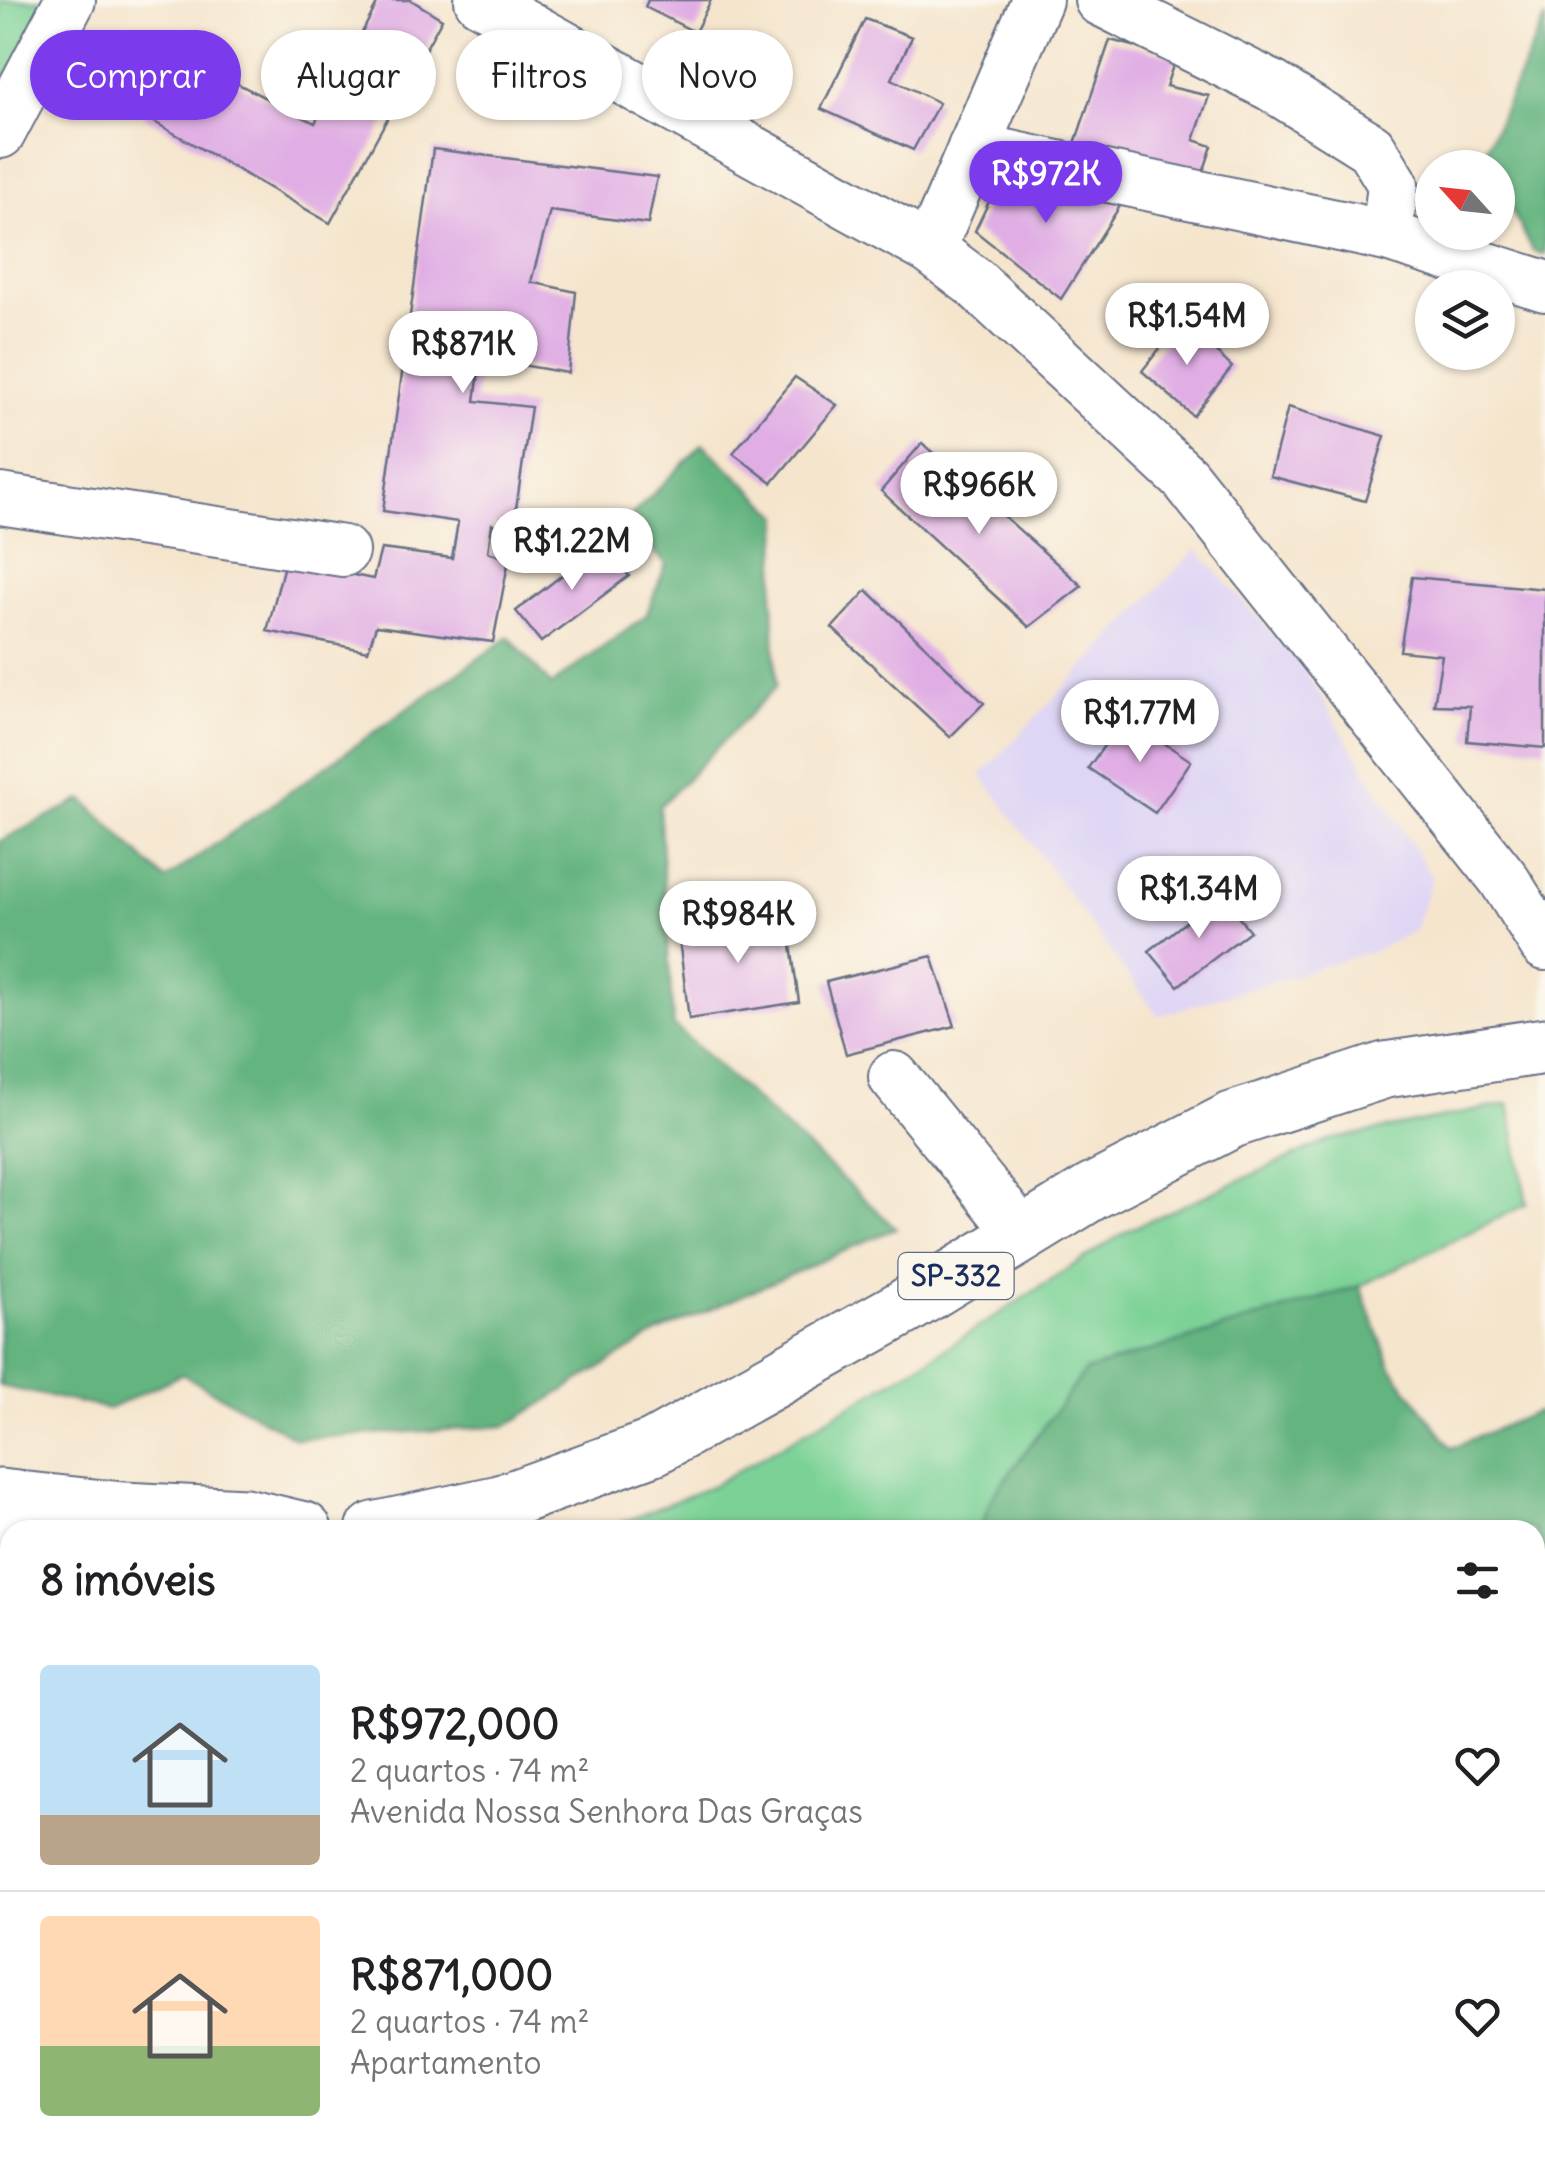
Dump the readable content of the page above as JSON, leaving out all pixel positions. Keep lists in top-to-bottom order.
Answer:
{
  "streets": {
    "main road": ["SP-332"]
  },
  "north": "top left",
  "page": {
    "chip": [
      "Comprar",
      "Alugar",
      "Filtros",
      "Novo"
    ],
    "price": [
      "R$972K",
      "R$1.54M",
      "R$871K",
      "R$966K",
      "R$1.22M",
      "R$1.77M",
      "R$1.34M",
      "R$984K"
    ],
    "heading": "8 imóveis",
    "list": [
      {
        "name": "R$972,000",
        "note": "2 quartos · 74 m² · Avenida Nossa Senhora Das Graças"
      },
      {
        "name": "R$871,000",
        "note": "2 quartos · 74 m² · Apartamento"
      }
    ]
  }
}
